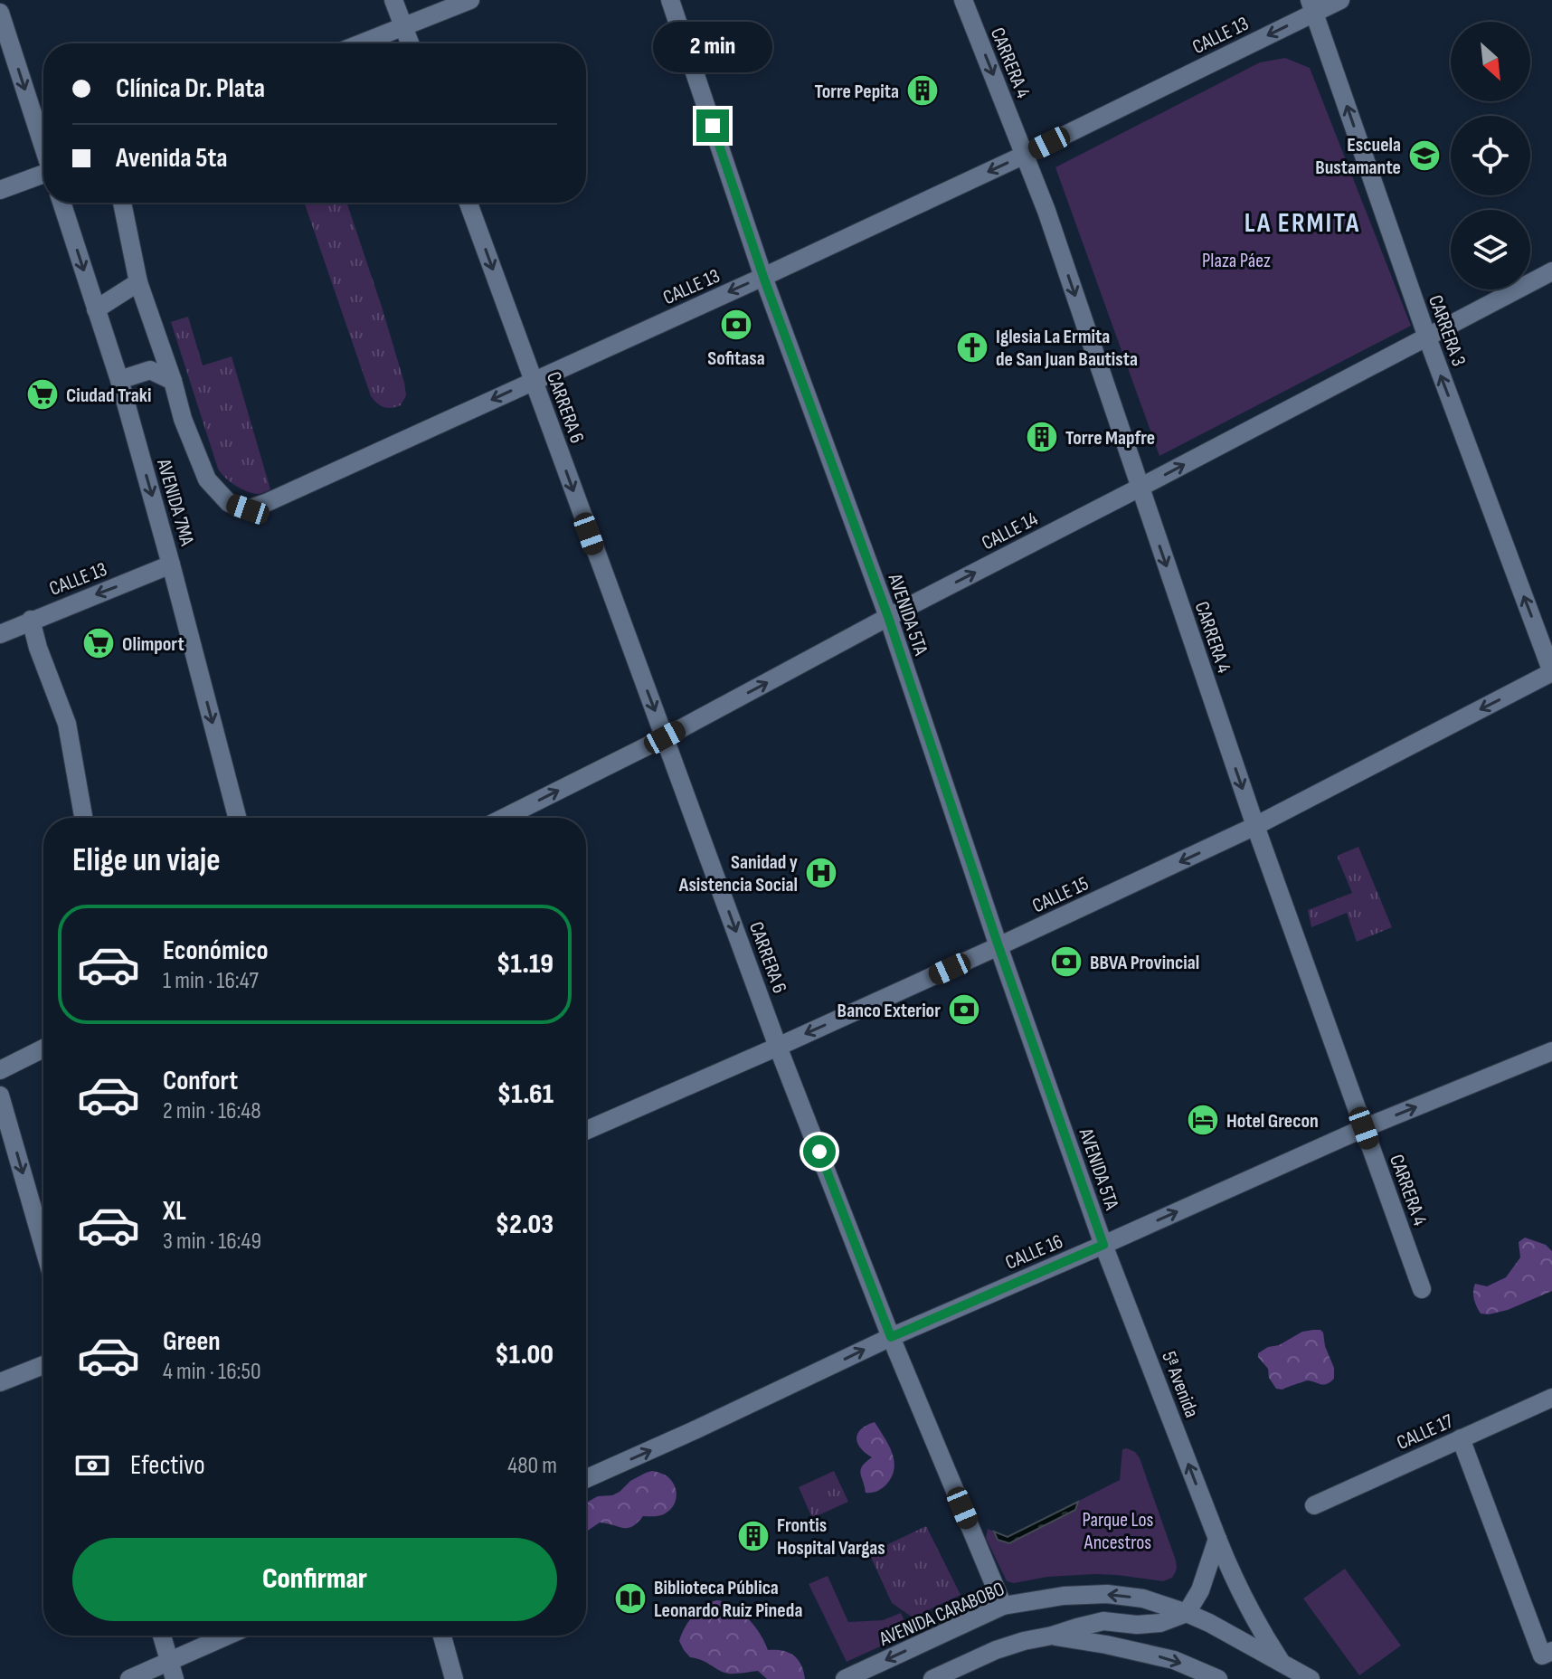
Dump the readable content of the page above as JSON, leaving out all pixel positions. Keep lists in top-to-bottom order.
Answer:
{
  "streets": {
    "street": [
      "CALLE 13",
      "CARRERA 4",
      "CARRERA 3",
      "CARRERA 6",
      "AVENIDA 7MA",
      "CALLE 14",
      "AVENIDA 5TA",
      "CALLE 15",
      "CALLE 16",
      "5ª Avenida",
      "CALLE 17",
      "AVENIDA CARABOBO"
    ]
  },
  "crossings": [
    ["CALLE 13", "CARRERA 4"],
    ["CALLE 13", "CARRERA 3"],
    ["CALLE 13", "CARRERA 6"],
    ["CALLE 13", "AVENIDA 7MA"],
    ["CALLE 13", "AVENIDA 5TA"],
    ["CARRERA 4", "CALLE 14"],
    ["CARRERA 4", "CALLE 15"],
    ["CARRERA 4", "CALLE 16"],
    ["CARRERA 3", "CALLE 14"],
    ["CARRERA 3", "CALLE 15"],
    ["CARRERA 6", "CALLE 14"],
    ["CARRERA 6", "CALLE 15"],
    ["CARRERA 6", "CALLE 16"],
    ["CARRERA 6", "AVENIDA CARABOBO"],
    ["CALLE 14", "AVENIDA 5TA"],
    ["AVENIDA 5TA", "CALLE 15"],
    ["AVENIDA 5TA", "CALLE 16"],
    ["AVENIDA 5TA", "5ª Avenida"],
    ["CALLE 16", "5ª Avenida"],
    ["5ª Avenida", "AVENIDA CARABOBO"]
  ],
  "one_way": [
    "CALLE 13",
    "CARRERA 4",
    "CARRERA 3",
    "CARRERA 6",
    "CALLE 14",
    "CALLE 15",
    "CALLE 16",
    "5ª Avenida"
  ],
  "districts": ["LA ERMITA"],
  "parks": ["Plaza Páez", "Parque Los Ancestros"],
  "places": {
    "building": ["Torre Pepita", "Torre Mapfre", "Frontis Hospital Vargas"],
    "school or university": ["Escuela Bustamante"],
    "bank": ["Sofitasa", "BBVA Provincial", "Banco Exterior"],
    "church": ["Iglesia La Ermita de San Juan Bautista"],
    "supermarket": ["Ciudad Traki", "Olimport"],
    "hospital": ["Sanidad y Asistencia Social"],
    "hotel": ["Hotel Grecon"],
    "library": ["Biblioteca Pública Leonardo Ruiz Pineda"]
  },
  "north": "bottom right",
  "page": {
    "bubble": "2 min",
    "banner": ["Clínica Dr. Plata", "Avenida 5ta"],
    "heading": "Elige un viaje",
    "list": [
      {
        "name": "Económico",
        "note": "1 min · 16:47",
        "value": "$1.19"
      },
      {
        "name": "Confort",
        "note": "2 min · 16:48",
        "value": "$1.61"
      },
      {
        "name": "XL",
        "note": "3 min · 16:49",
        "value": "$2.03"
      },
      {
        "name": "Green",
        "note": "4 min · 16:50",
        "value": "$1.00"
      }
    ],
    "pay": ["Efectivo", "480 m"],
    "buttons": "Confirmar"
  }
}
